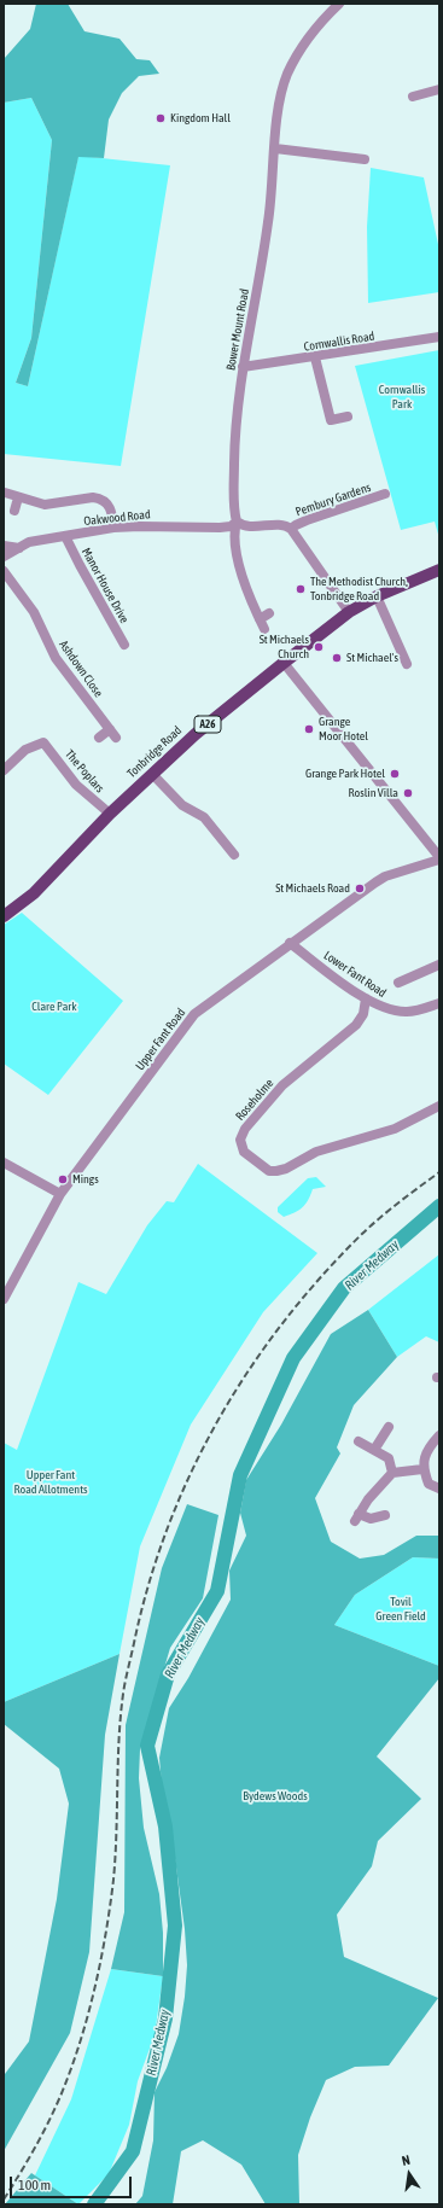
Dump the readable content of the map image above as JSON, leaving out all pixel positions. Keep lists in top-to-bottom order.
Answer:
{
  "streets": {
    "main road": ["A26", "Tonbridge Road"],
    "street": [
      "Bower Mount Road",
      "Cornwallis Road",
      "Pembury Gardens",
      "Oakwood Road",
      "Manor House Drive",
      "Ashdown Close",
      "The Poplars",
      "Lower Fant Road",
      "Upper Fant Road",
      "Roseholme"
    ]
  },
  "crossings": [
    ["Bower Mount Road", "Cornwallis Road"],
    ["Bower Mount Road", "Oakwood Road"],
    ["Oakwood Road", "Manor House Drive"],
    ["Tonbridge Road", "The Poplars"],
    ["Lower Fant Road", "Upper Fant Road"],
    ["Lower Fant Road", "Roseholme"]
  ],
  "water": ["River Medway"],
  "parks": [
    "Cornwallis Park",
    "Clare Park",
    "Upper Fant Road Allotments",
    "Tovil Green Field",
    "Bydews Woods"
  ],
  "places": [
    "Kingdom Hall",
    "The Methodist Church, Tonbridge Road",
    "St Michaels Church",
    "St Michael's",
    "Grange Moor Hotel",
    "Grange Park Hotel",
    "Roslin Villa",
    "St Michaels Road",
    "Mings"
  ],
  "scale_bar": "100 m",
  "north": "top"
}
